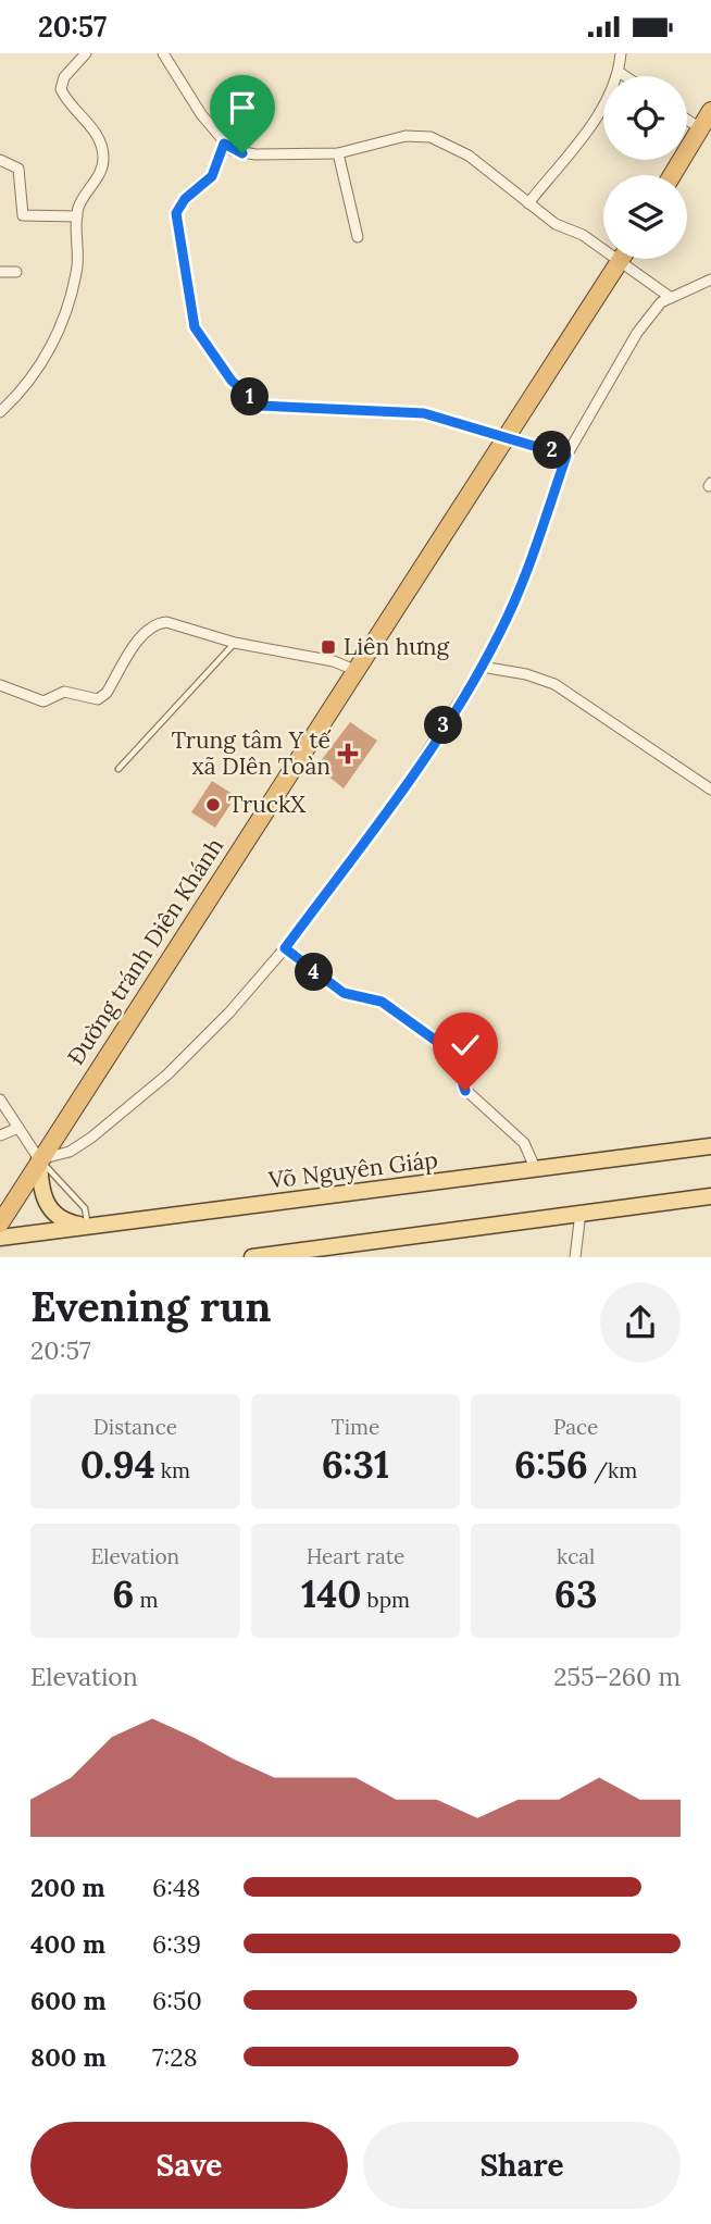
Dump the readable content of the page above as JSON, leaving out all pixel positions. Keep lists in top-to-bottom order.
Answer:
{
  "streets": {
    "highway": ["Đường tránh Diên Khánh"],
    "main road": ["Võ Nguyên Giáp"]
  },
  "places": {
    "transit": ["Liên hưng"],
    "health": ["Trung tâm Y tế xã DIên Toàn"],
    "other": ["TruckX"]
  },
  "page": {
    "status": "20:57",
    "pins": [
      "1",
      "2",
      "3",
      "4"
    ],
    "heading": ["Evening run", "20:57"],
    "stats": [
      ["Distance", "0.94 km"],
      ["Time", "6:31"],
      ["Pace", "6:56 /km"],
      ["Elevation", "6 m"],
      ["Heart rate", "140 bpm"],
      ["kcal", "63"]
    ],
    "chart": ["Elevation", "255–260 m"],
    "list": [
      {
        "name": "200 m",
        "note": "6:48"
      },
      {
        "name": "400 m",
        "note": "6:39"
      },
      {
        "name": "600 m",
        "note": "6:50"
      },
      {
        "name": "800 m",
        "note": "7:28"
      }
    ],
    "buttons": ["Save", "Share"]
  }
}
